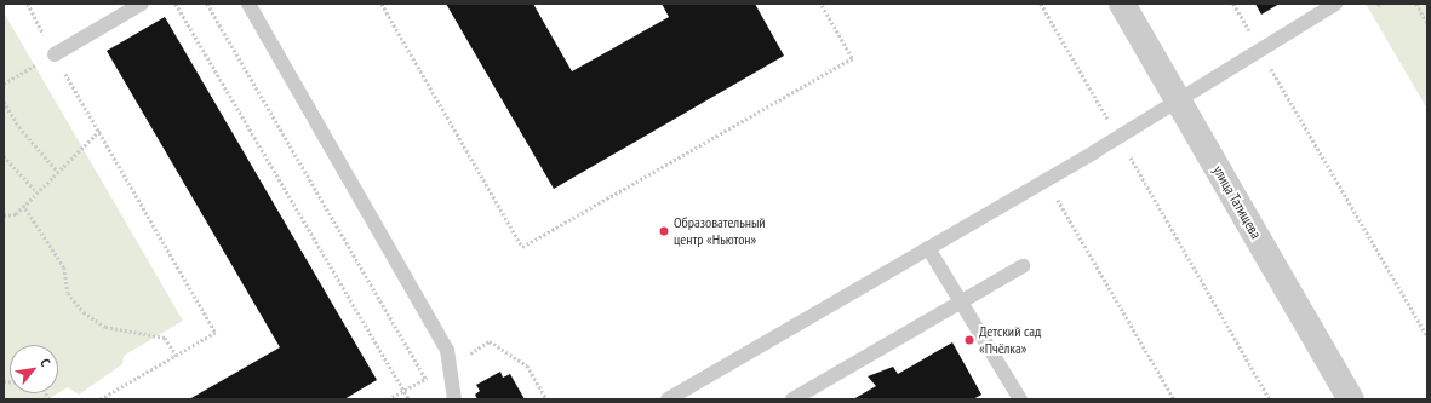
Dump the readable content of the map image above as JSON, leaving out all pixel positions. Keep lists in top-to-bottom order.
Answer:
{
  "streets": {
    "street": ["улица Татищева"]
  },
  "places": ["Образовательный центр «Ньютон»", "Детский сад «Пчёлка»"],
  "north": "top right"
}
